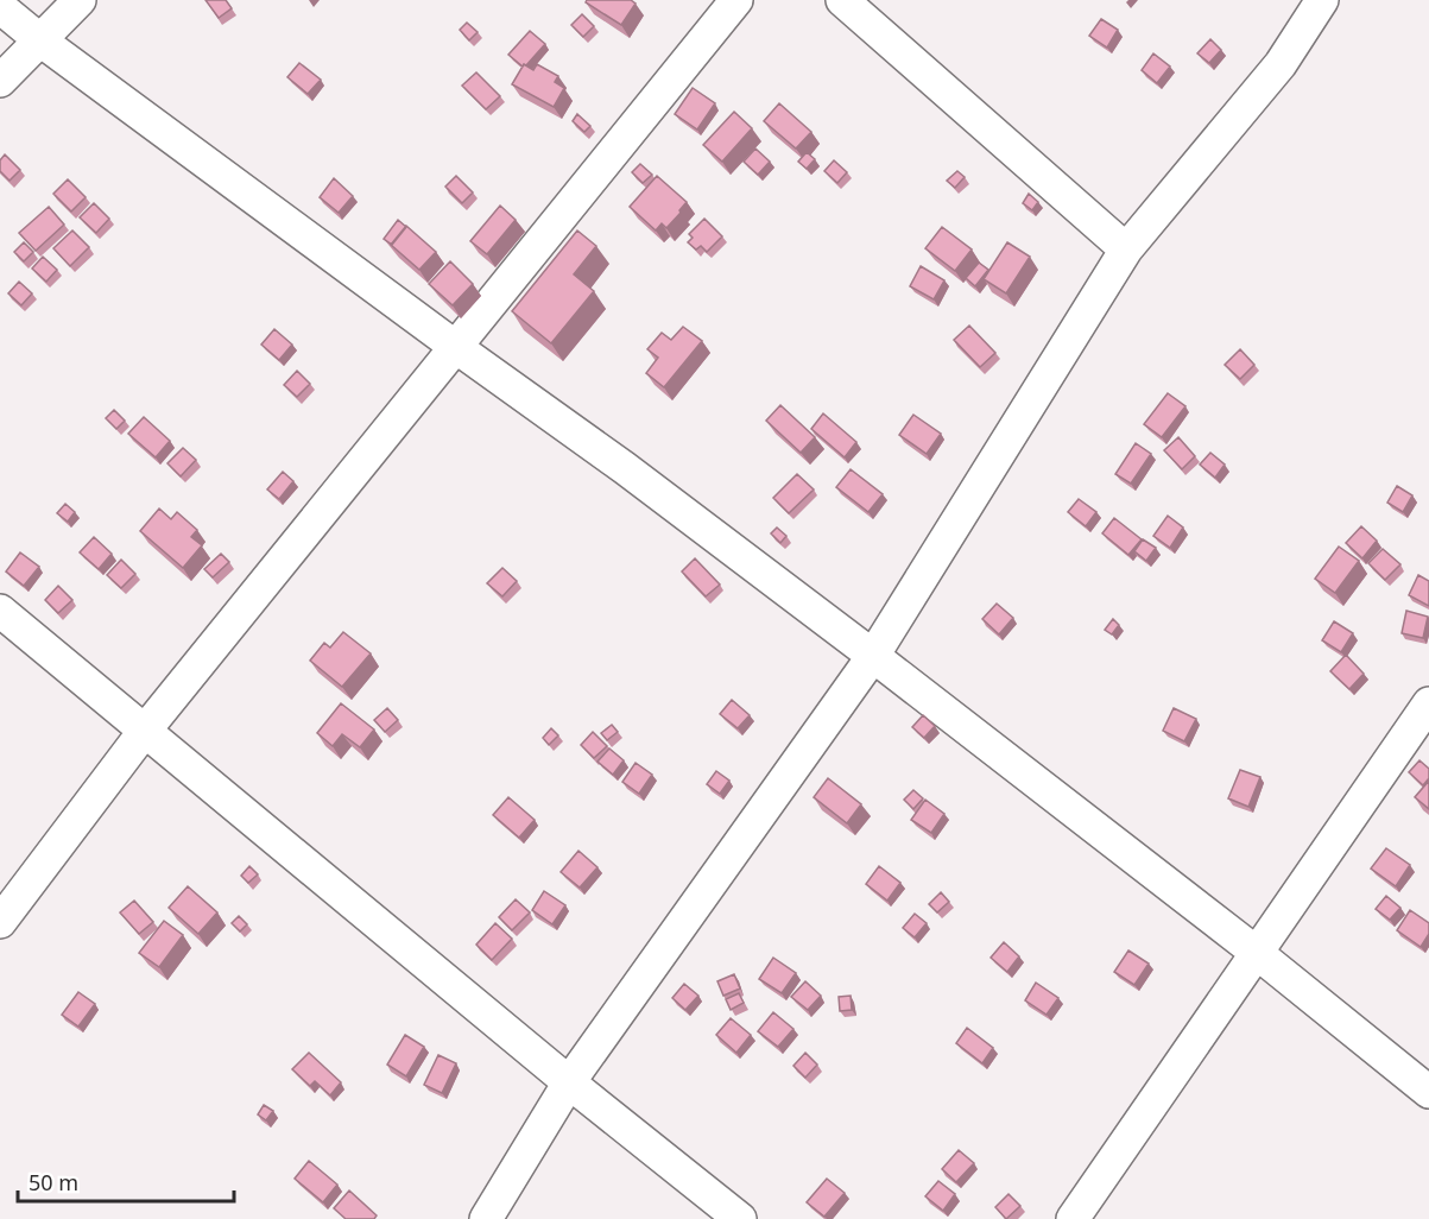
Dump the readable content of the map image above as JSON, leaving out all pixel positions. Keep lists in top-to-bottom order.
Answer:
{
  "scale_bar": "50 m"
}
